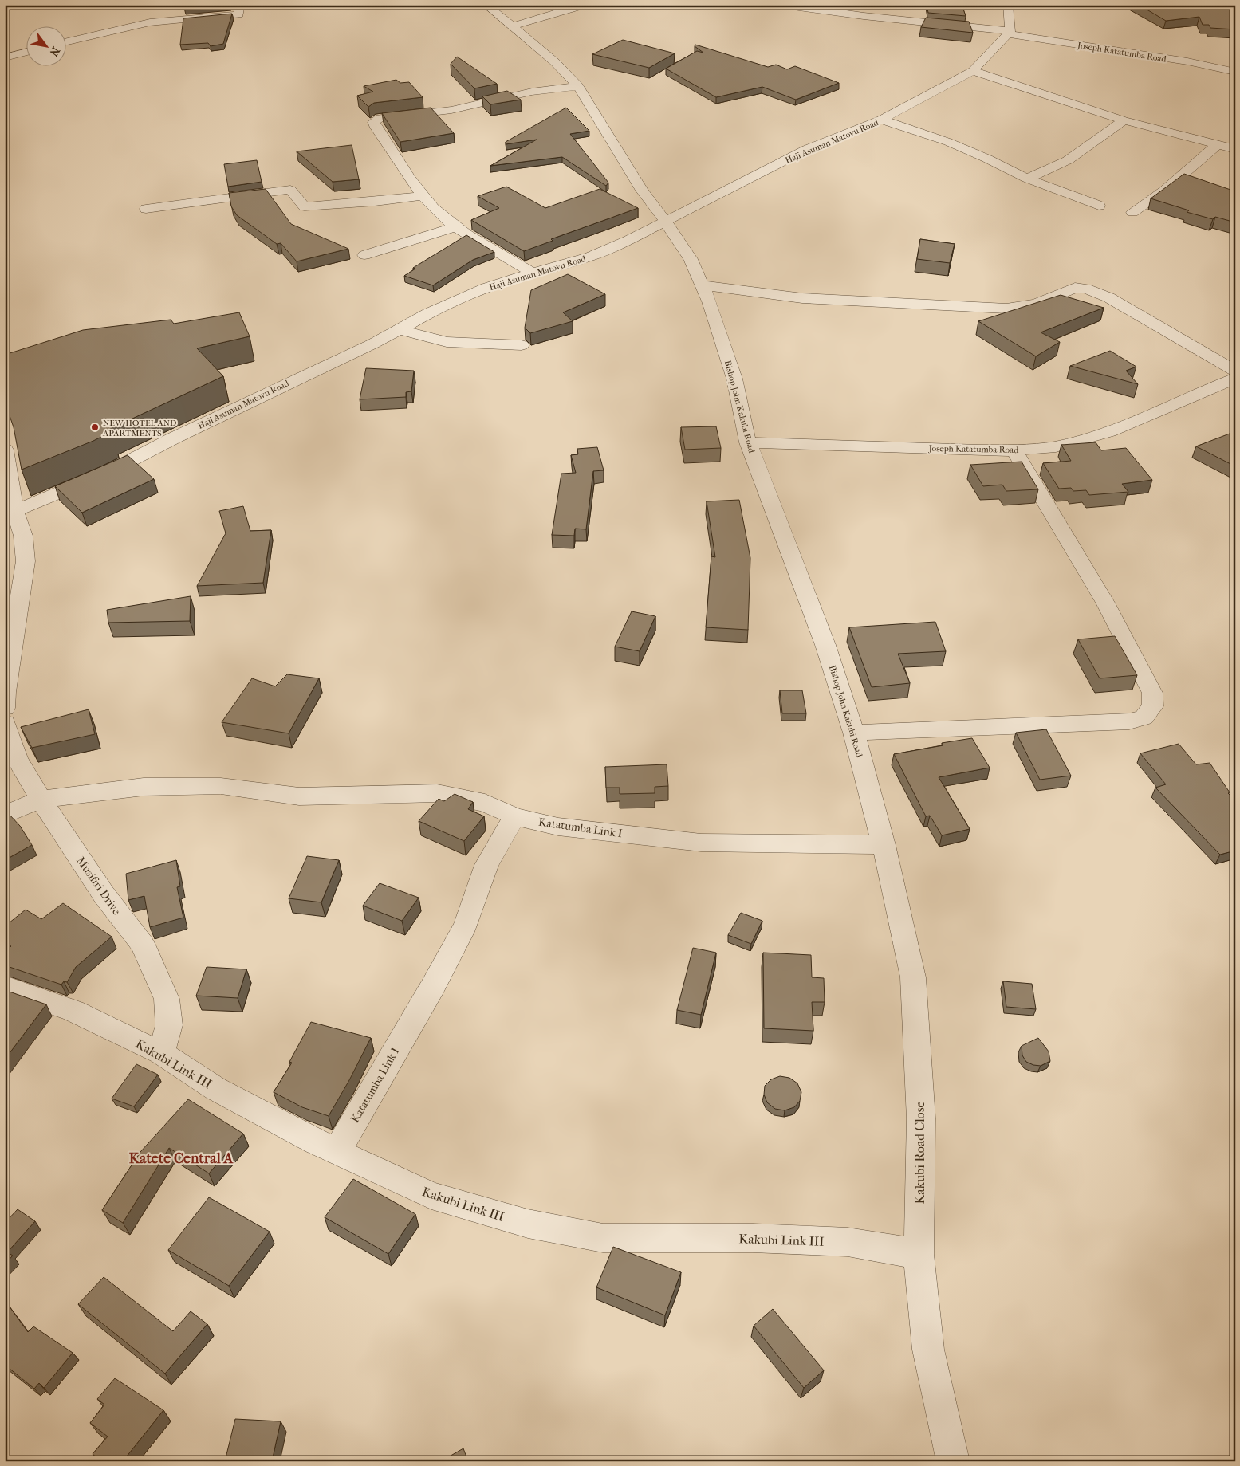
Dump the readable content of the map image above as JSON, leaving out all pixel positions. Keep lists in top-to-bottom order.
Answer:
{
  "streets": {
    "street": [
      "Joseph Katatumba Road",
      "Haji Asuman Matovu Road",
      "Bishop John Kakubi Road",
      "Katatumba Link I",
      "Musifiri Drive",
      "Kakubi Link III",
      "Kakubi Road Close"
    ]
  },
  "crossings": [
    ["Joseph Katatumba Road", "Haji Asuman Matovu Road"],
    ["Joseph Katatumba Road", "Bishop John Kakubi Road"],
    ["Haji Asuman Matovu Road", "Bishop John Kakubi Road"],
    ["Bishop John Kakubi Road", "Katatumba Link I"],
    ["Bishop John Kakubi Road", "Kakubi Road Close"],
    ["Katatumba Link I", "Kakubi Link III"],
    ["Katatumba Link I", "Kakubi Road Close"],
    ["Musifiri Drive", "Kakubi Link III"],
    ["Kakubi Link III", "Kakubi Road Close"]
  ],
  "districts": ["Katete Central A"],
  "places": ["NEW HOTEL AND APARTMENTS"],
  "north": "bottom right"
}
